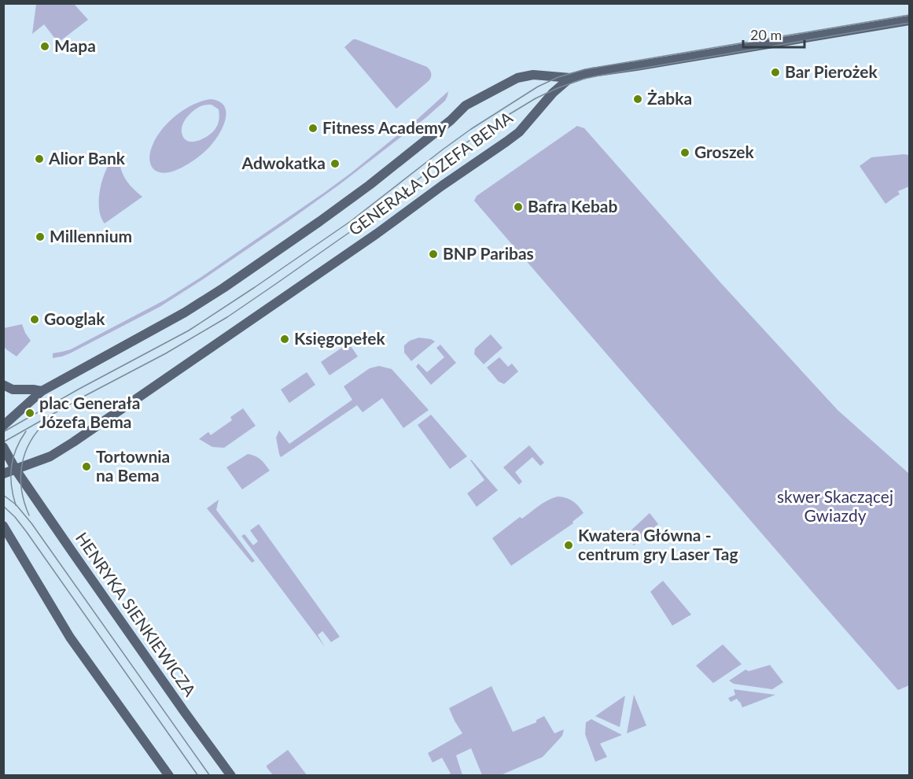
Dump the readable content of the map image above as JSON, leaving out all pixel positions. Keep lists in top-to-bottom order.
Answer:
{
  "streets": {
    "street": ["GENERAŁA JÓZEFA BEMA", "HENRYKA SIENKIEWICZA"]
  },
  "crossings": [
    ["GENERAŁA JÓZEFA BEMA", "HENRYKA SIENKIEWICZA"]
  ],
  "parks": ["skwer Skaczącej Gwiazdy"],
  "places": [
    "Mapa",
    "Bar Pierożek",
    "Żabka",
    "Fitness Academy",
    "Groszek",
    "Alior Bank",
    "Adwokatka",
    "Bafra Kebab",
    "Millennium",
    "BNP Paribas",
    "Googlak",
    "Księgopełek",
    "plac Generała Józefa Bema",
    "Tortownia na Bema",
    "Kwatera Główna - centrum gry Laser Tag"
  ],
  "scale_bar": "20 m"
}
